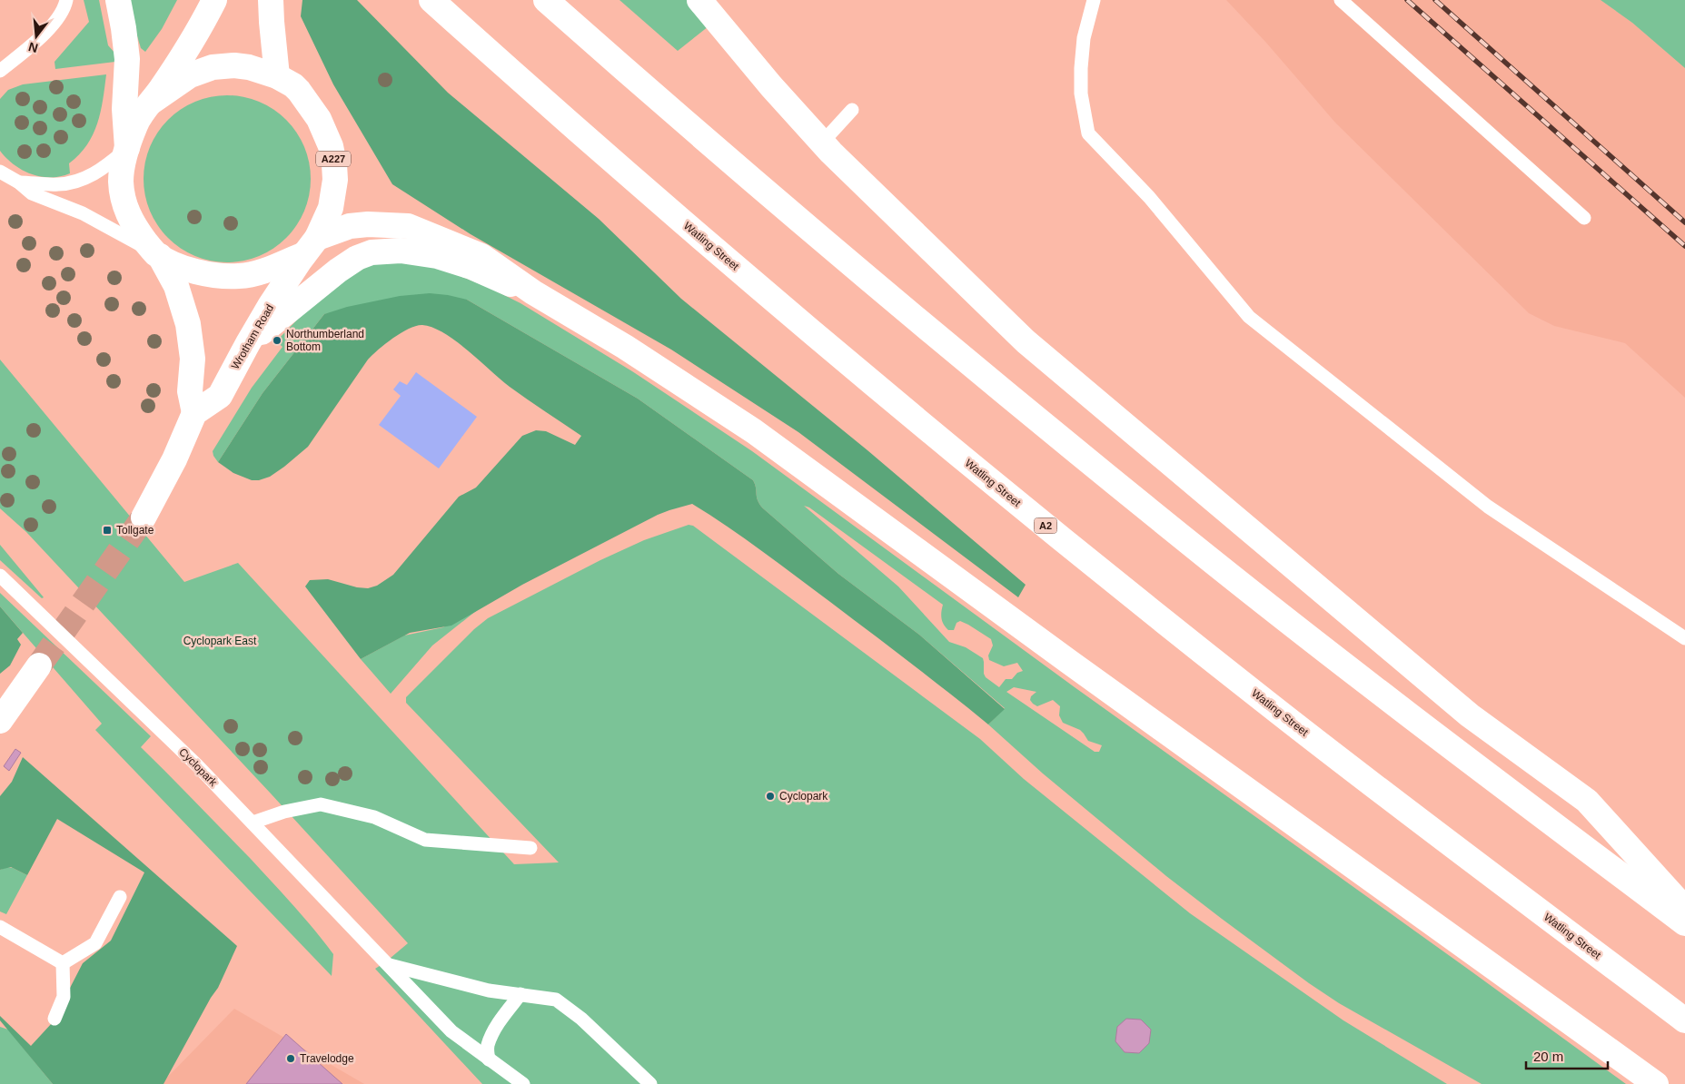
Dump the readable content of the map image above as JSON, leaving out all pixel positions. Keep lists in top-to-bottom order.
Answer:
{
  "streets": {
    "main road": [
      "A227",
      "Watling Street",
      "Wrotham Road",
      "A2"
    ],
    "lane": ["Cyclopark"]
  },
  "parks": ["Cyclopark East"],
  "places": {
    "other": ["Northumberland Bottom", "Cyclopark", "Travelodge"],
    "transit": ["Tollgate"]
  },
  "scale_bar": "20 m",
  "north": "bottom"
}
